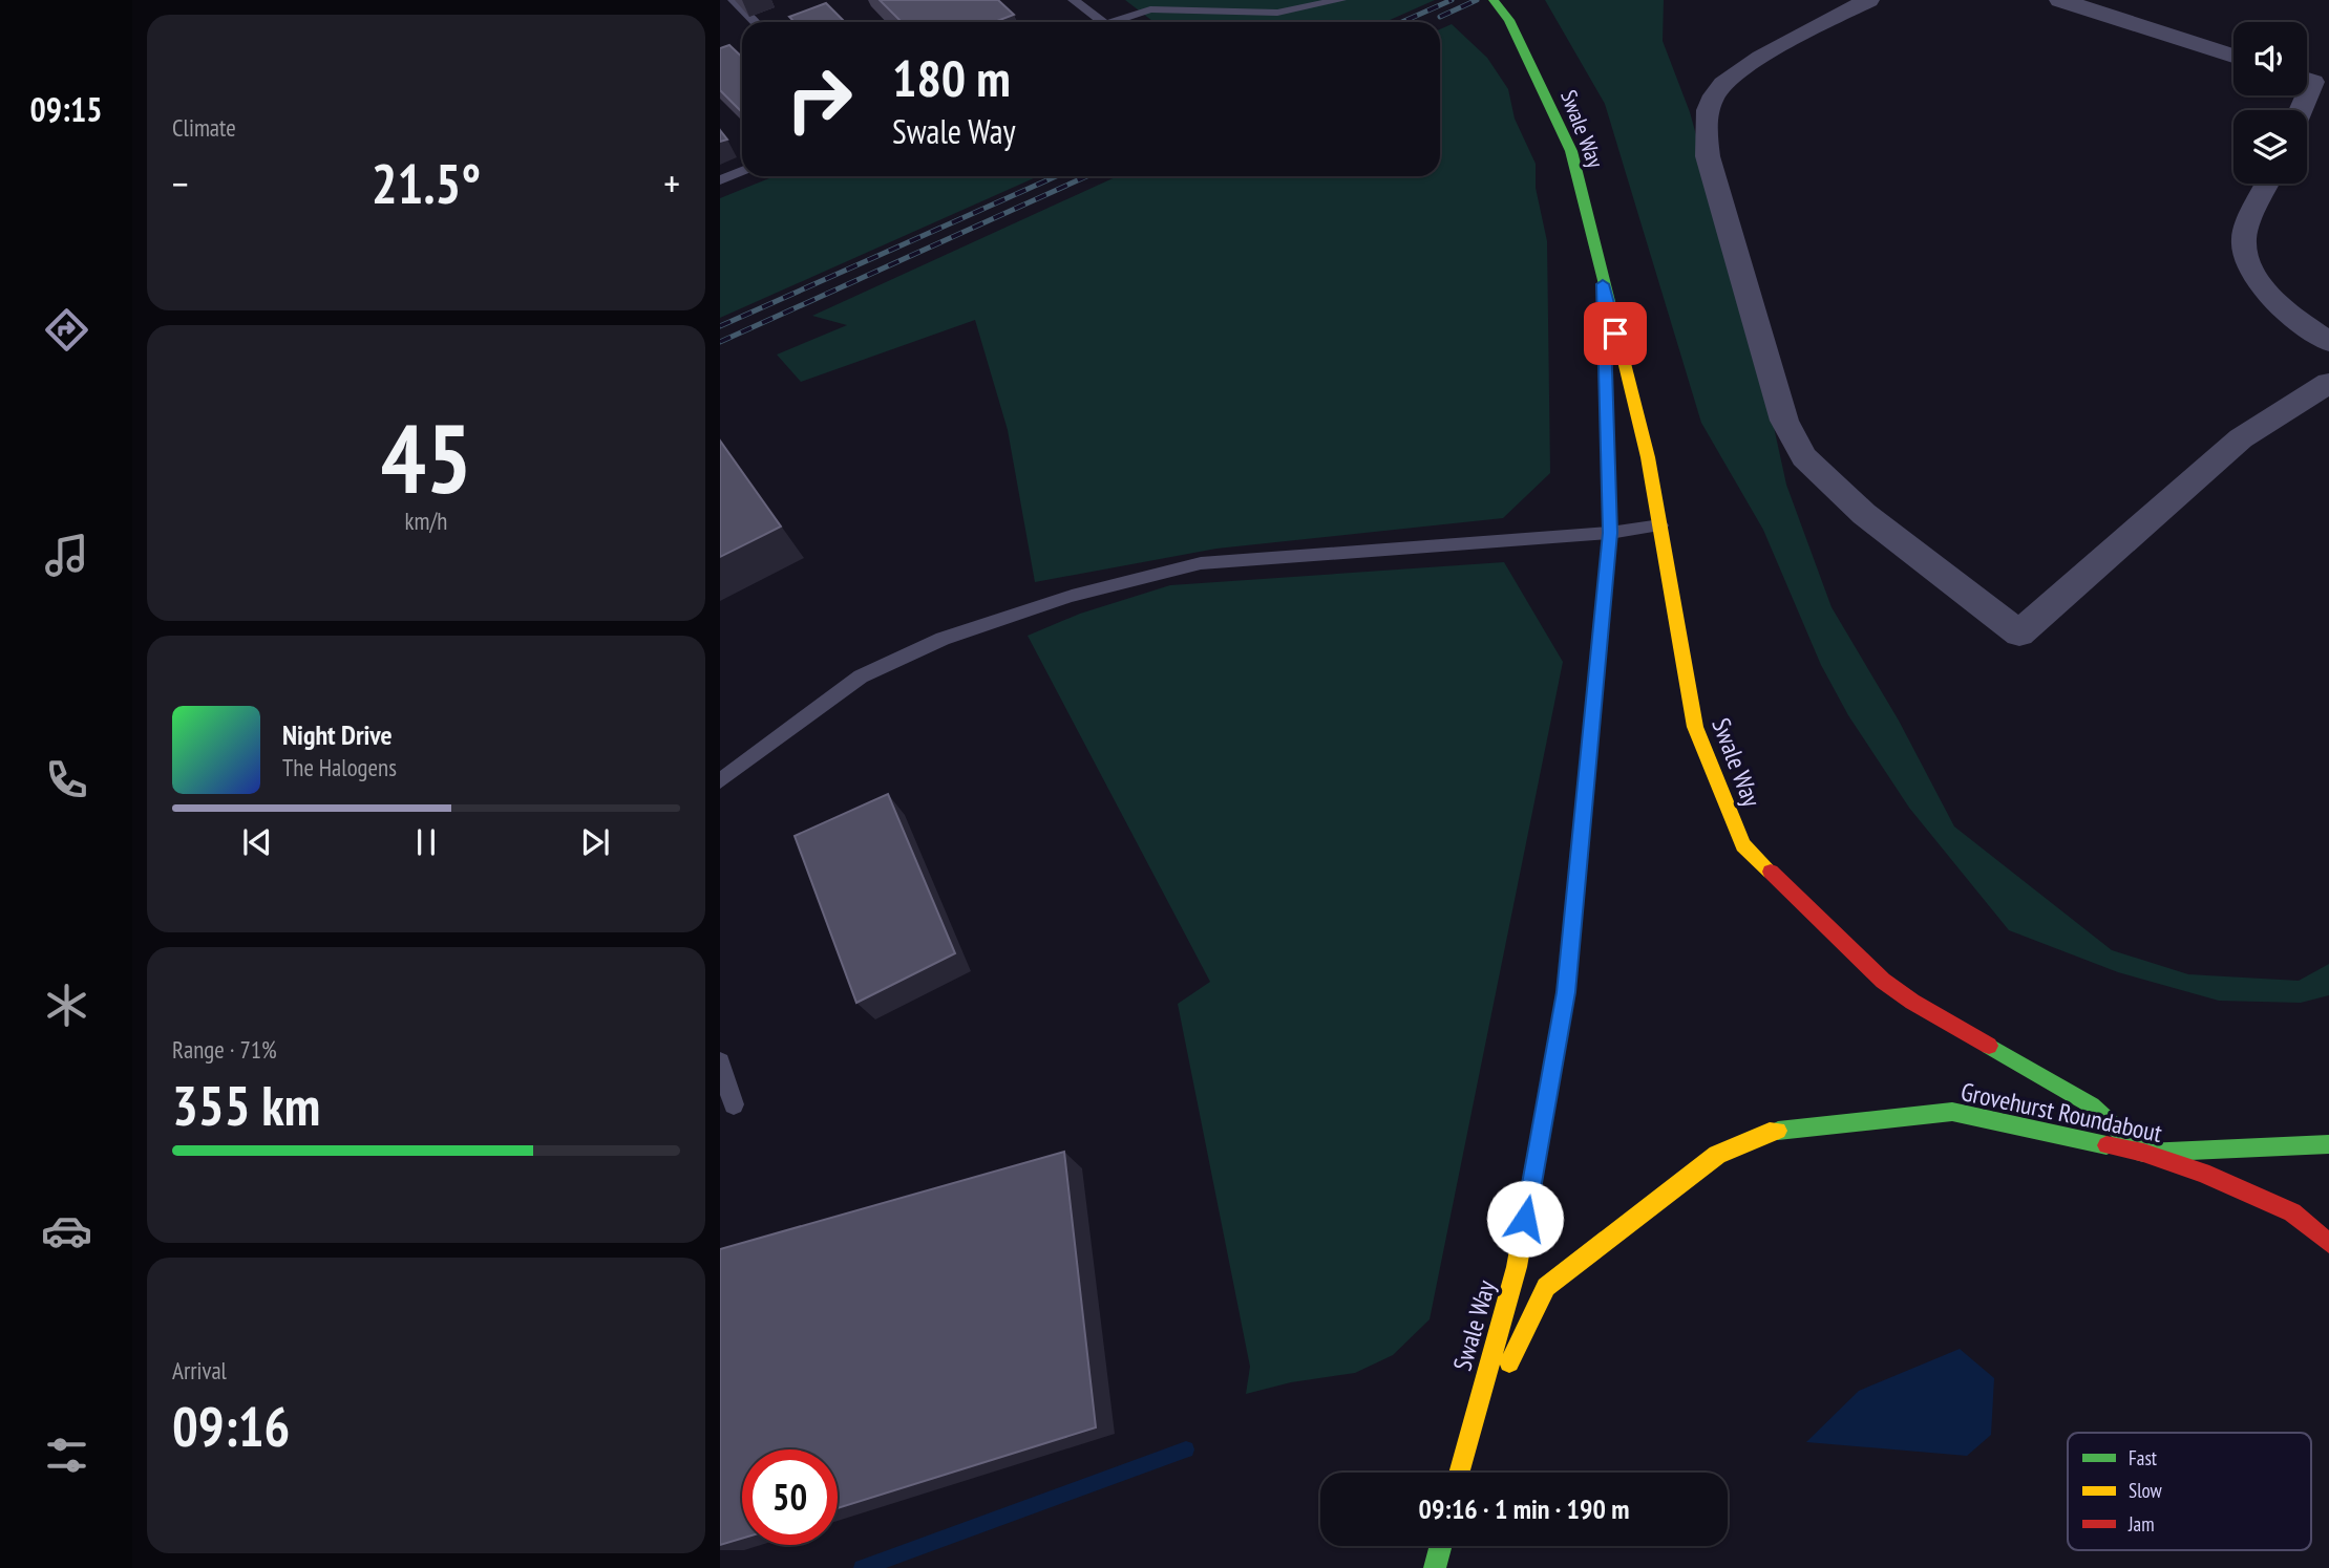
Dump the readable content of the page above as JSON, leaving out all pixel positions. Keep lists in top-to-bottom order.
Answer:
{
  "streets": {
    "main road": ["Swale Way", "Grovehurst Roundabout"]
  },
  "crossings": [
    ["Swale Way", "Grovehurst Roundabout"]
  ],
  "legend": ["Fast", "Slow", "Jam"],
  "page": {
    "tabs": "09:15",
    "tile": [
      "Climate",
      ["45", "km/h"],
      ["Range · 71%", "355 km"],
      ["Arrival", "09:16"]
    ],
    "turn": ["180 m", "Swale Way"],
    "heat": ["−", "21.5°", "+"],
    "song": ["Night Drive", "The Halogens"],
    "limit": "50",
    "trip": "09:16 · 1 min · 190 m"
  }
}
